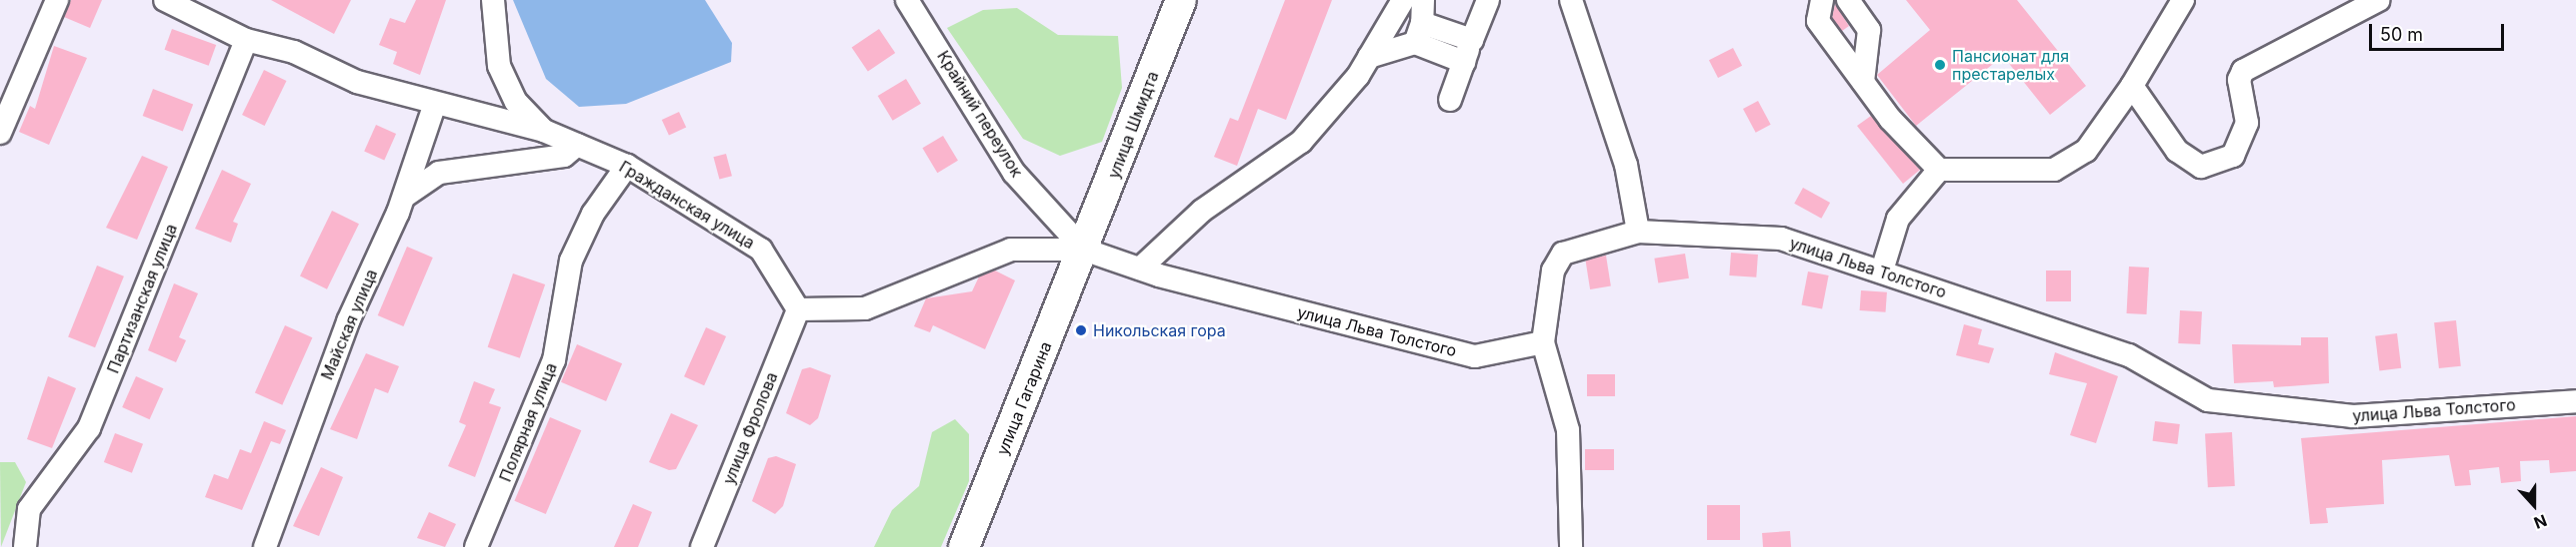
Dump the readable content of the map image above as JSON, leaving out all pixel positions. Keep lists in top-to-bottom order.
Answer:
{
  "streets": {
    "main road": ["улица Шмидта", "улица Гагарина"],
    "street": [
      "Крайний переулок",
      "Гражданская улица",
      "улица Льва Толстого",
      "Партизанская улица",
      "Майская улица",
      "Полярная улица",
      "улица Фролова"
    ]
  },
  "crossings": [
    ["Крайний переулок", "улица Шмидта"],
    ["Крайний переулок", "улица Льва Толстого"],
    ["Крайний переулок", "улица Гагарина"],
    ["улица Шмидта", "улица Льва Толстого"],
    ["улица Шмидта", "улица Гагарина"],
    ["Гражданская улица", "Партизанская улица"],
    ["Гражданская улица", "Майская улица"],
    ["Гражданская улица", "Полярная улица"],
    ["Гражданская улица", "улица Фролова"],
    ["улица Льва Толстого", "улица Гагарина"]
  ],
  "places": ["Пансионат для престарелых", "Никольская гора"],
  "scale_bar": "50 m",
  "north": "bottom"
}
